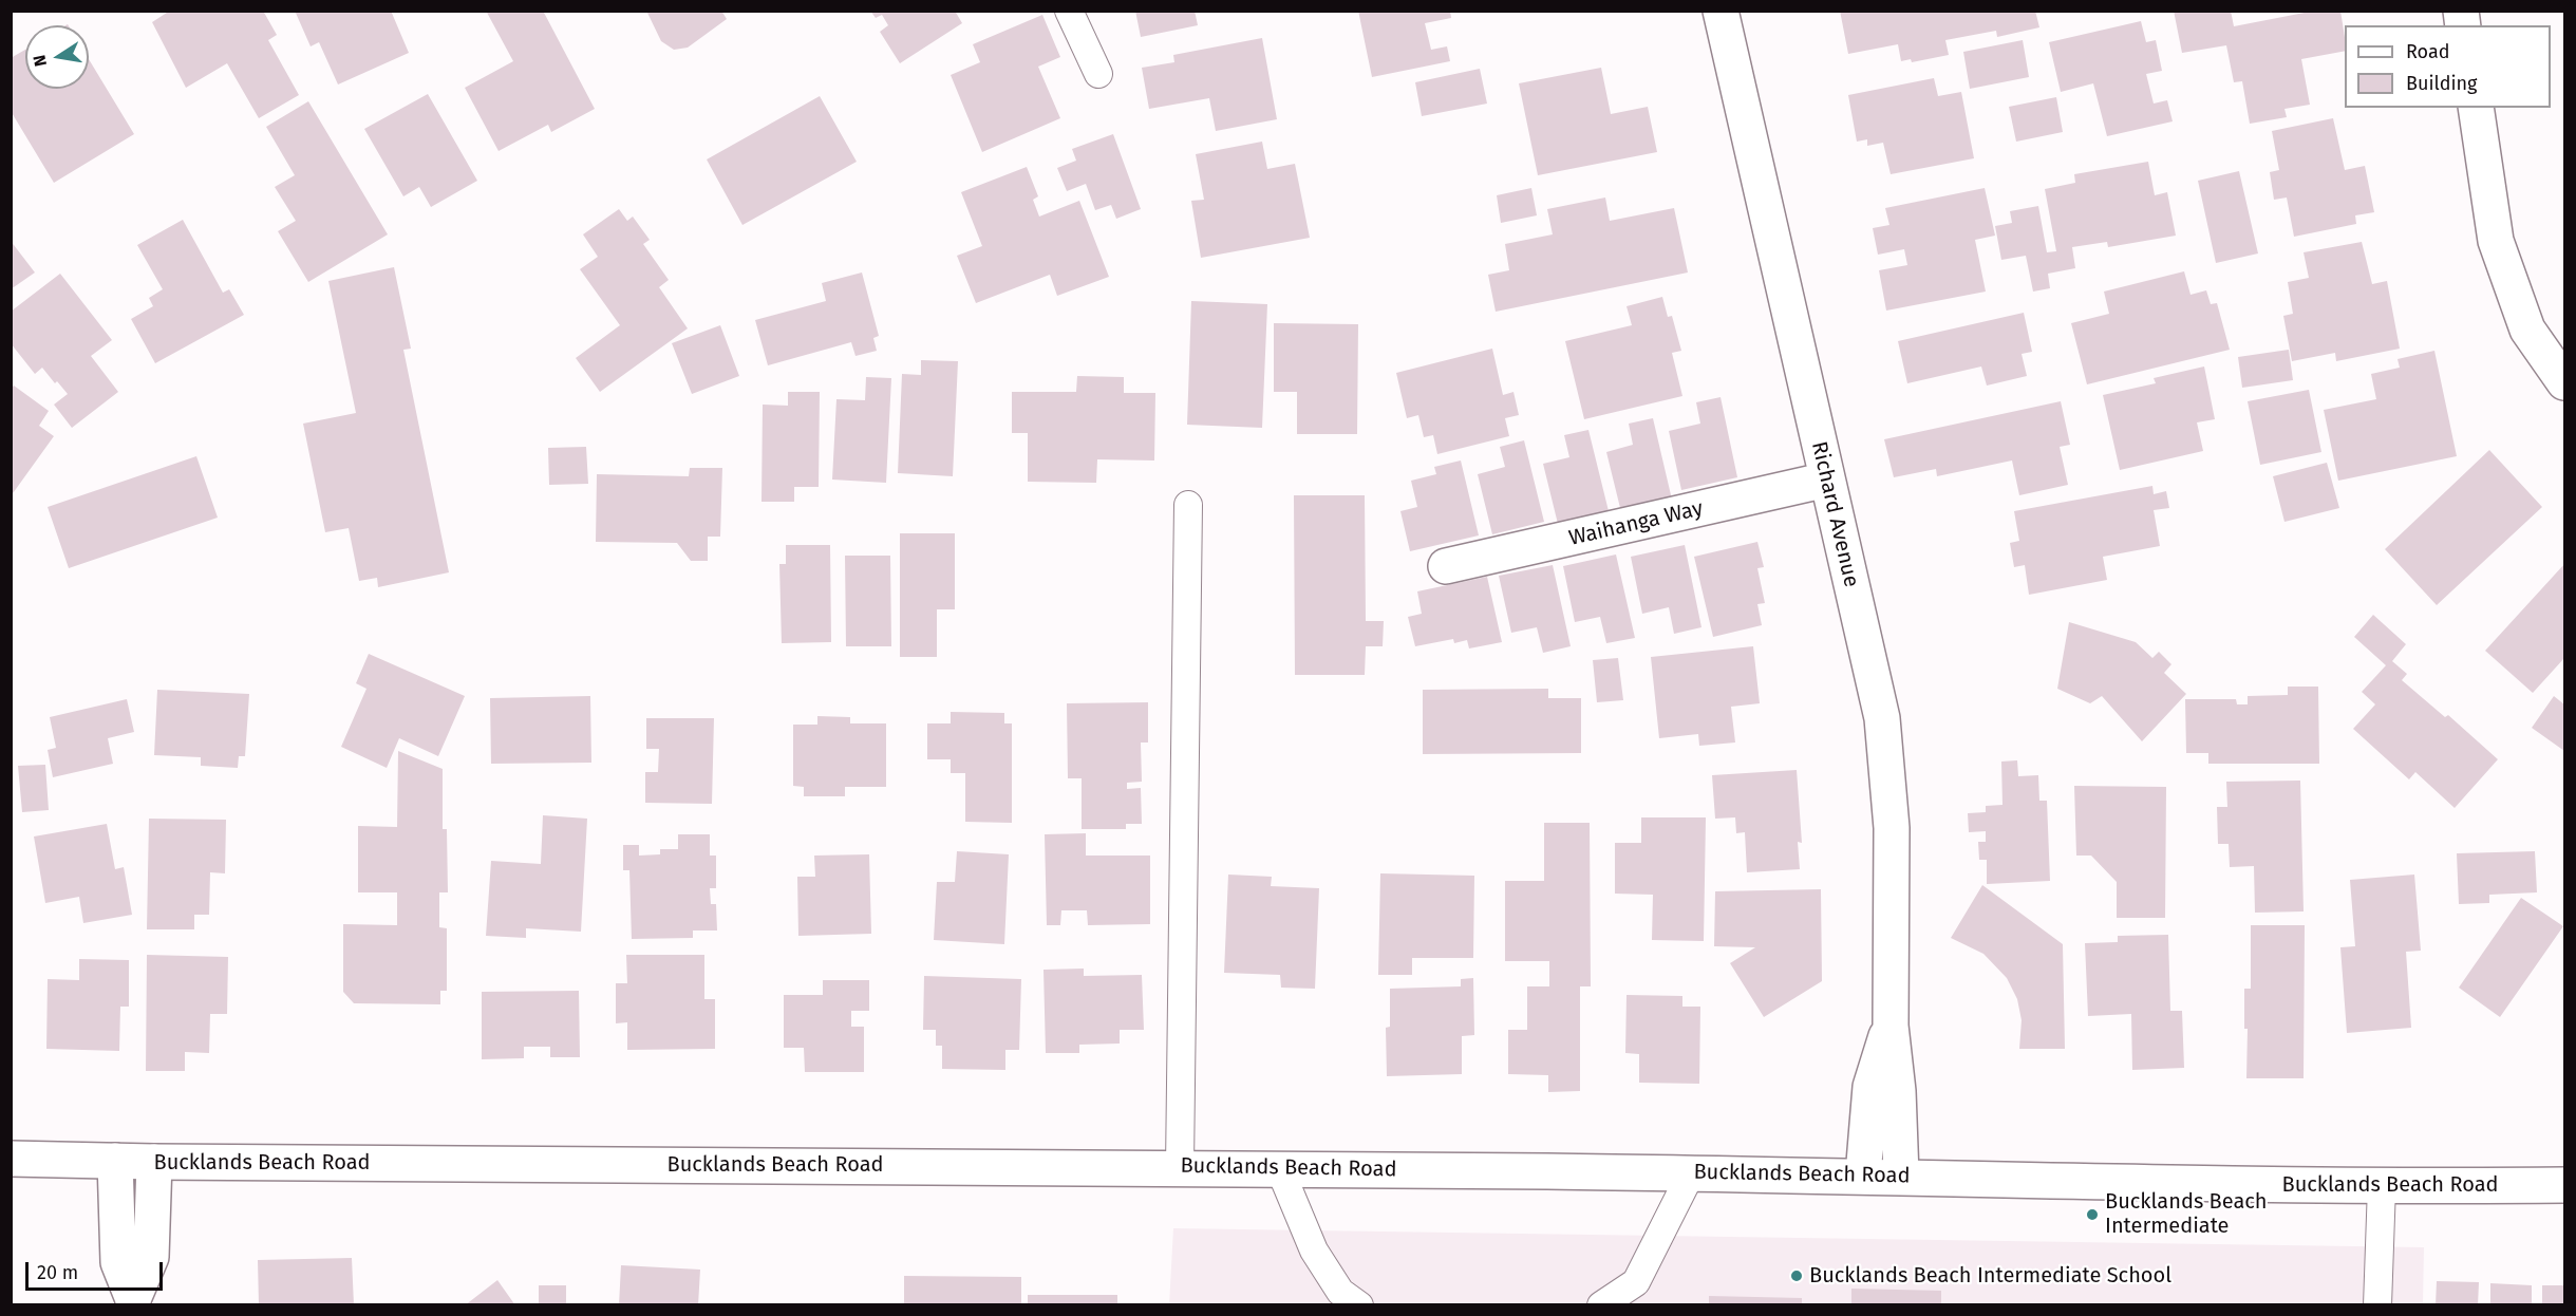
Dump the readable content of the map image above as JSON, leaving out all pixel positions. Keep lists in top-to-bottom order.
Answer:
{
  "streets": {
    "main road": ["Richard Avenue", "Waihanga Way", "Bucklands Beach Road"]
  },
  "crossings": [
    ["Richard Avenue", "Waihanga Way"],
    ["Richard Avenue", "Bucklands Beach Road"]
  ],
  "places": ["Bucklands Beach Intermediate", "Bucklands Beach Intermediate School"],
  "legend": ["Road", "Building"],
  "scale_bar": "20 m",
  "north": "left"
}
